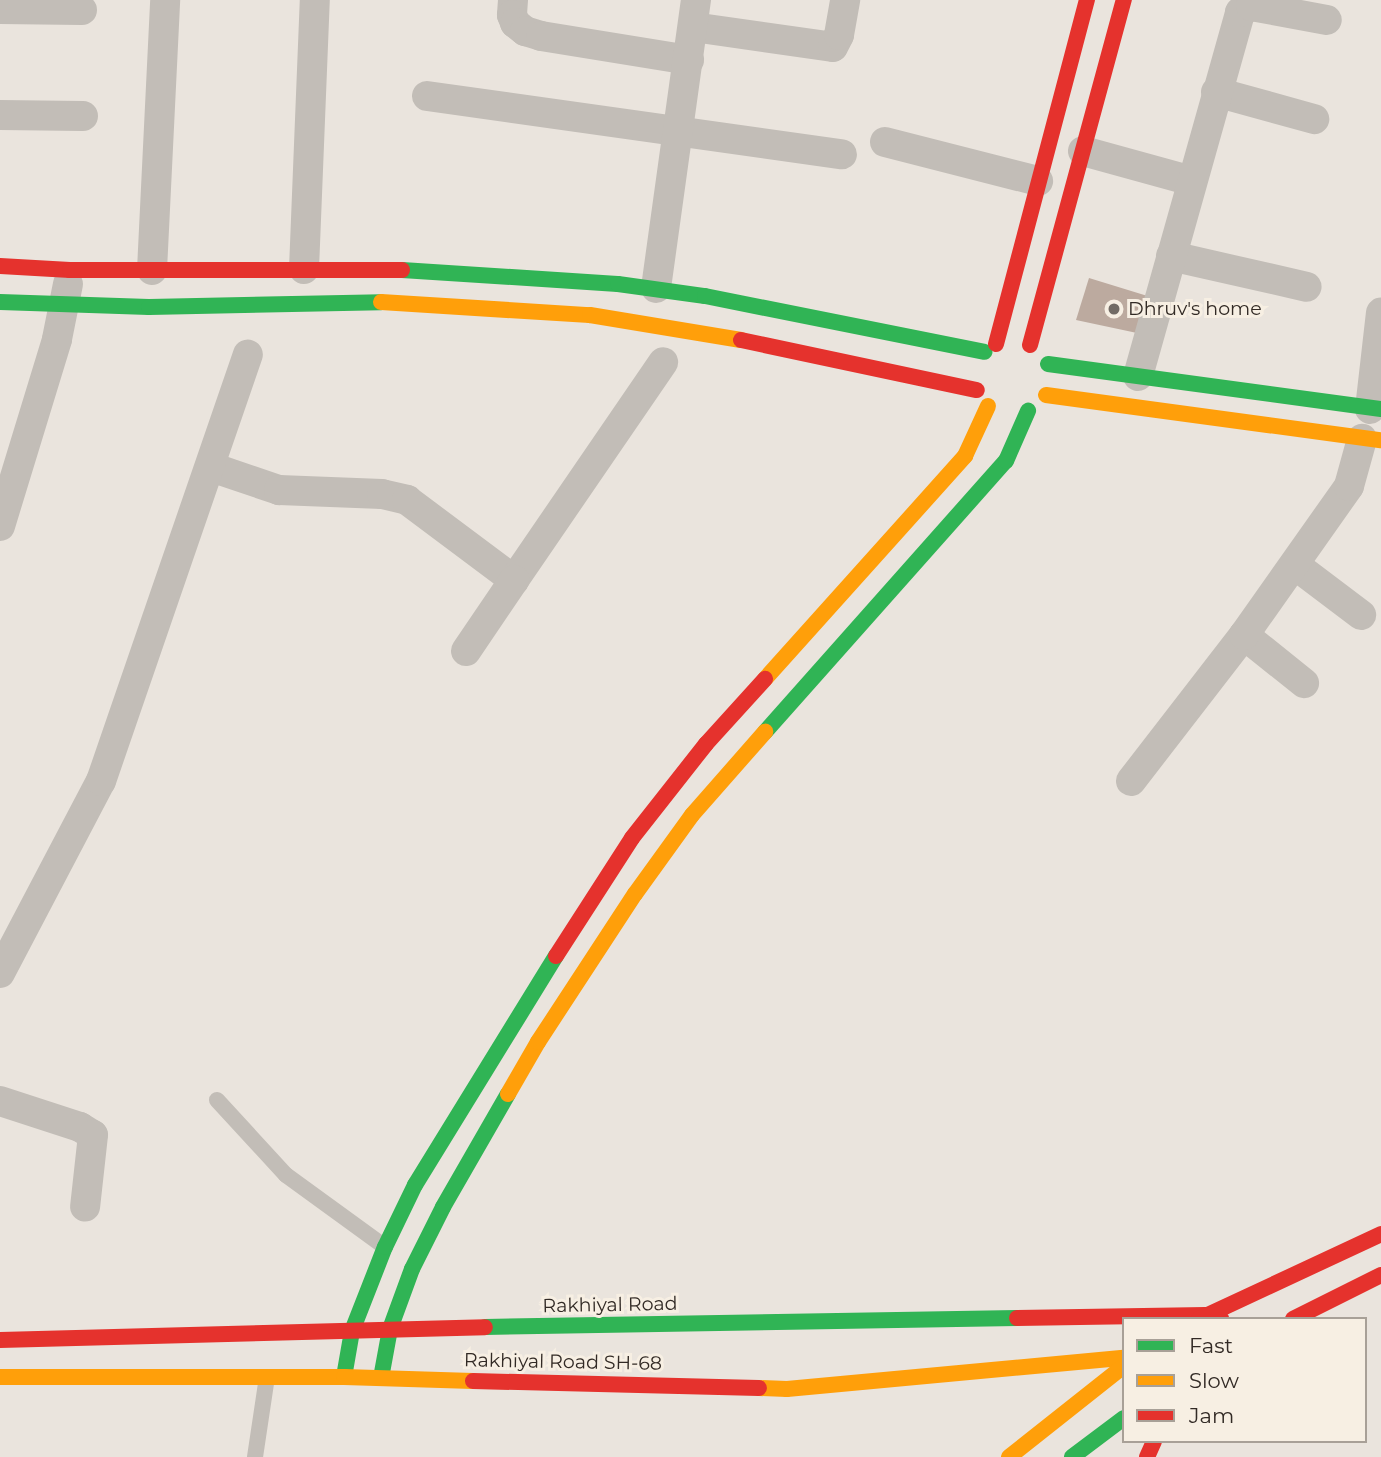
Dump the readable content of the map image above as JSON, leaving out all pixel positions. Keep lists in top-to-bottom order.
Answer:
{
  "streets": {
    "street": ["Rakhiyal Road", "Rakhiyal Road SH-68"]
  },
  "places": ["Dhruv's home"],
  "legend": ["Fast", "Slow", "Jam"]
}
